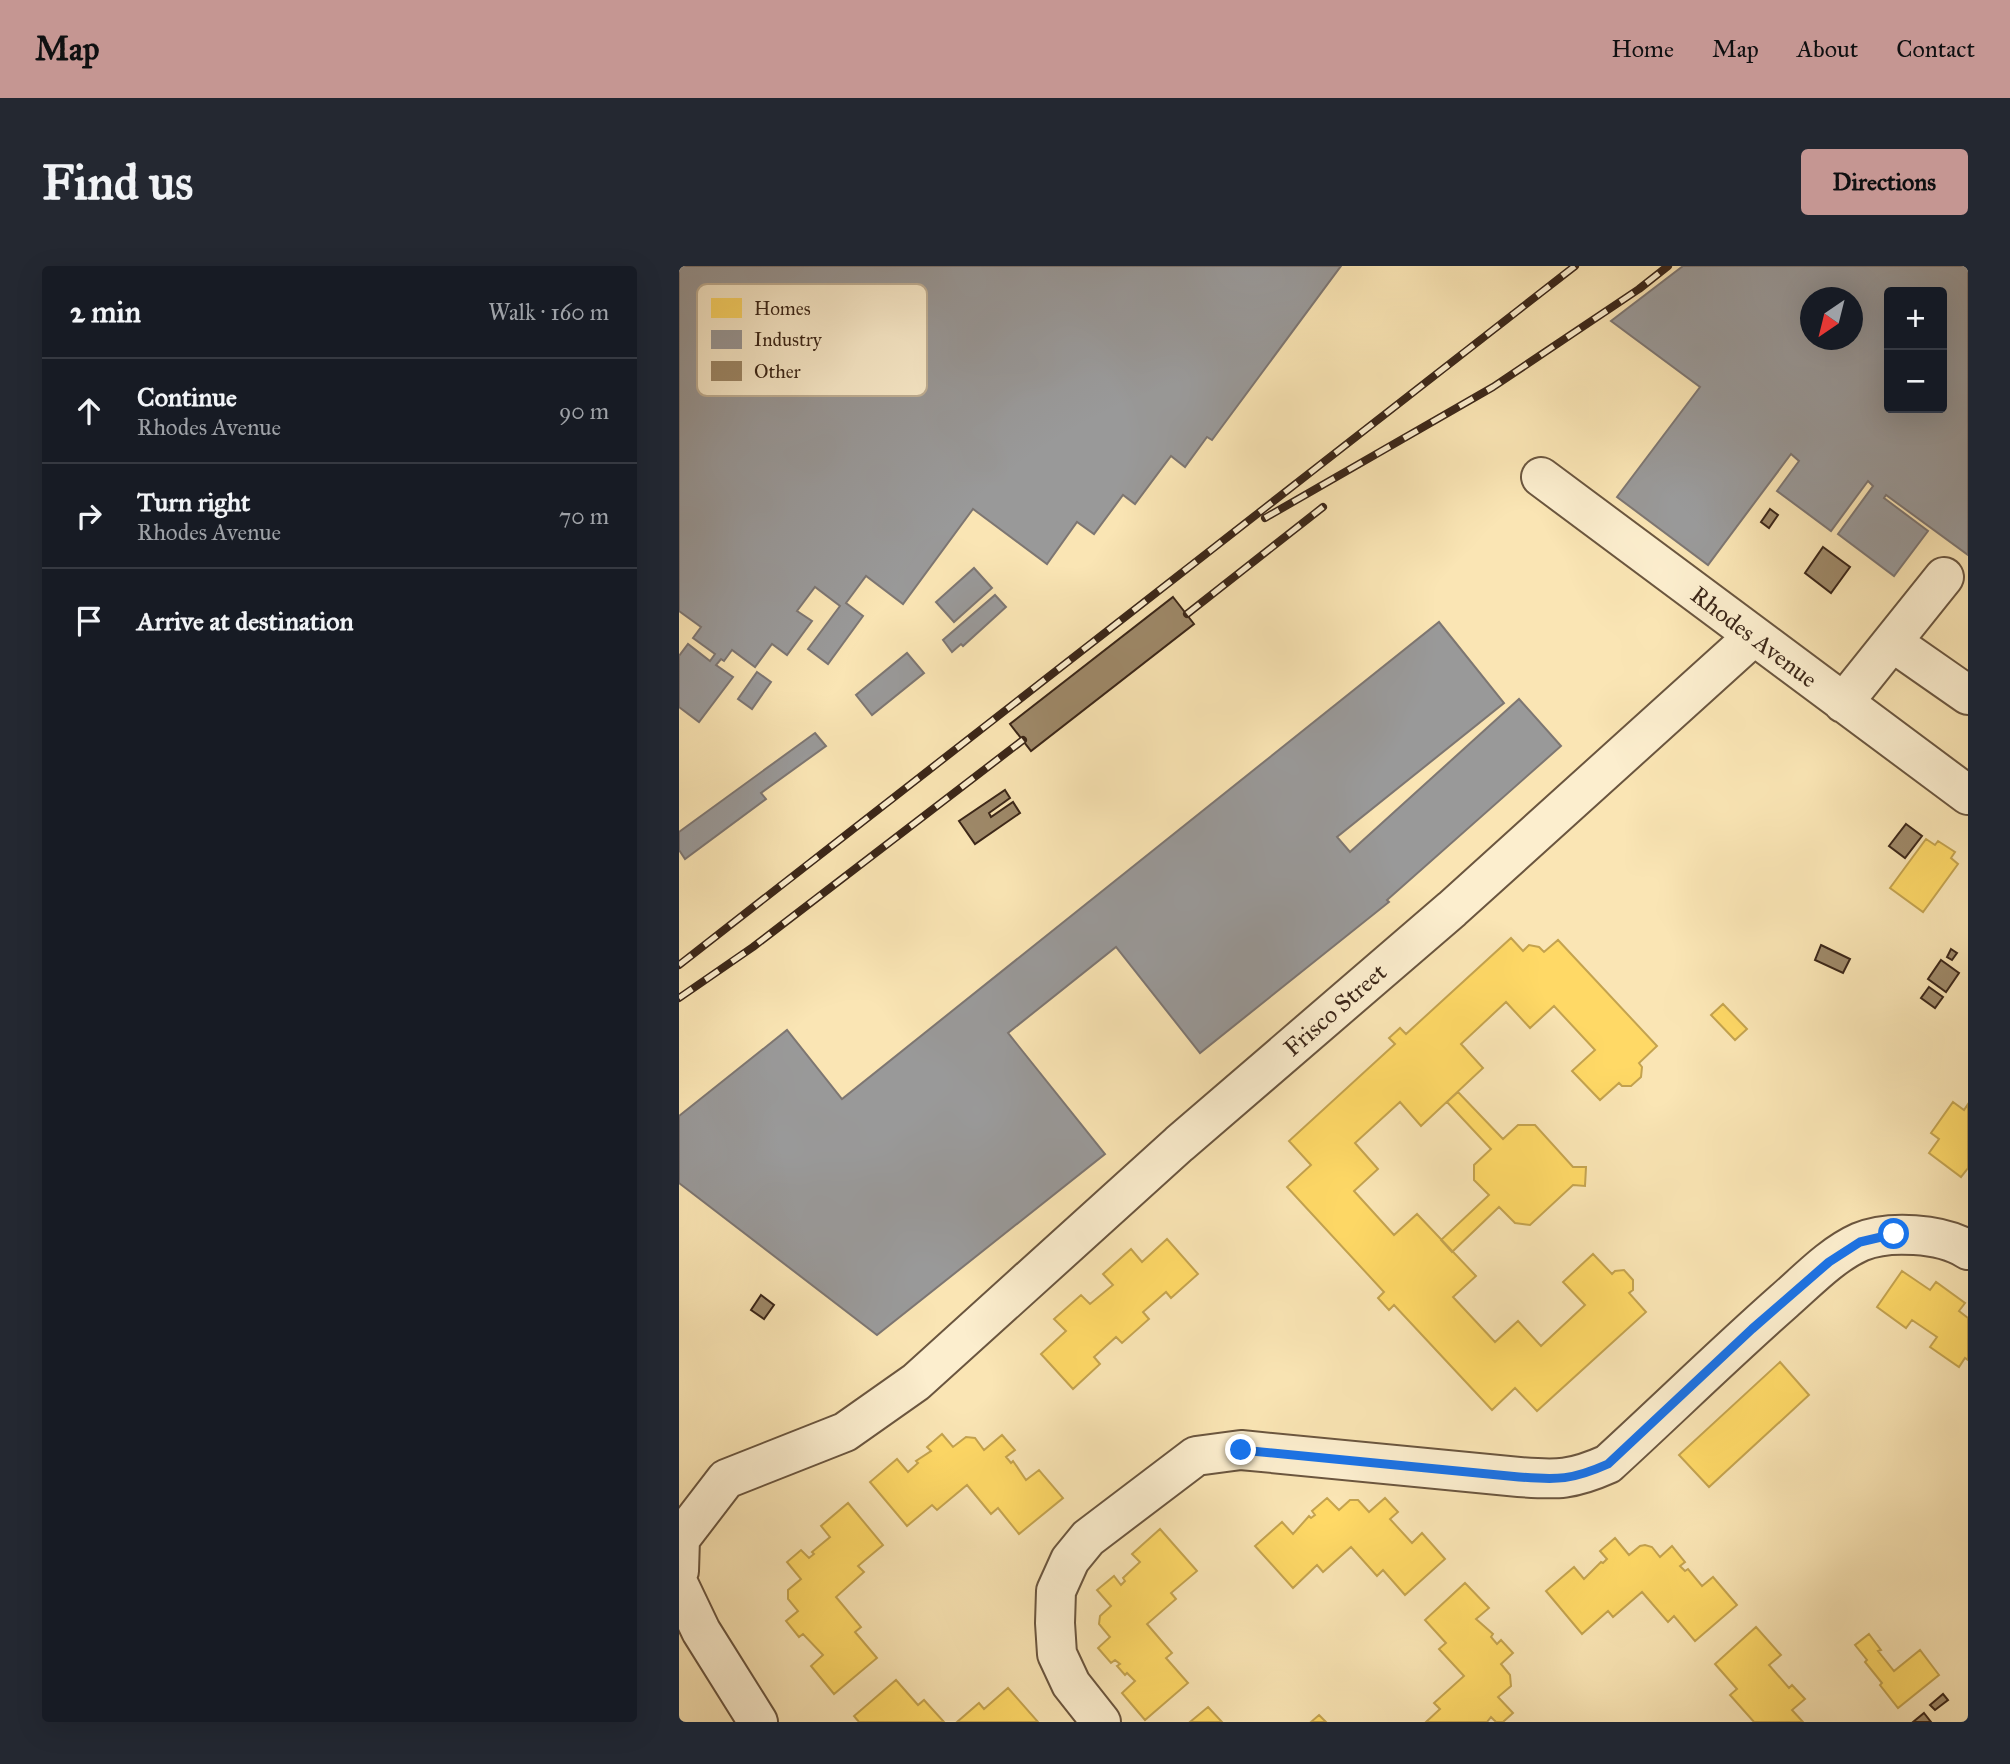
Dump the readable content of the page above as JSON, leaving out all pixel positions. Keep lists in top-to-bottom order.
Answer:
{
  "streets": {
    "street": ["Rhodes Avenue", "Frisco Street"]
  },
  "crossings": [
    ["Rhodes Avenue", "Frisco Street"]
  ],
  "legend": ["Homes", "Industry", "Other"],
  "north": "bottom left",
  "page": {
    "header": "Map",
    "nav": [
      "Home",
      "Map",
      "About",
      "Contact"
    ],
    "buttons": "Directions",
    "title": "Find us",
    "heading": ["2 min", "Walk · 160 m"],
    "map_buttons": ["+", "−"],
    "list": [
      ["Continue", "Rhodes Avenue", "90 m"],
      ["Turn right", "Rhodes Avenue", "70 m"],
      "Arrive at destination"
    ]
  }
}
